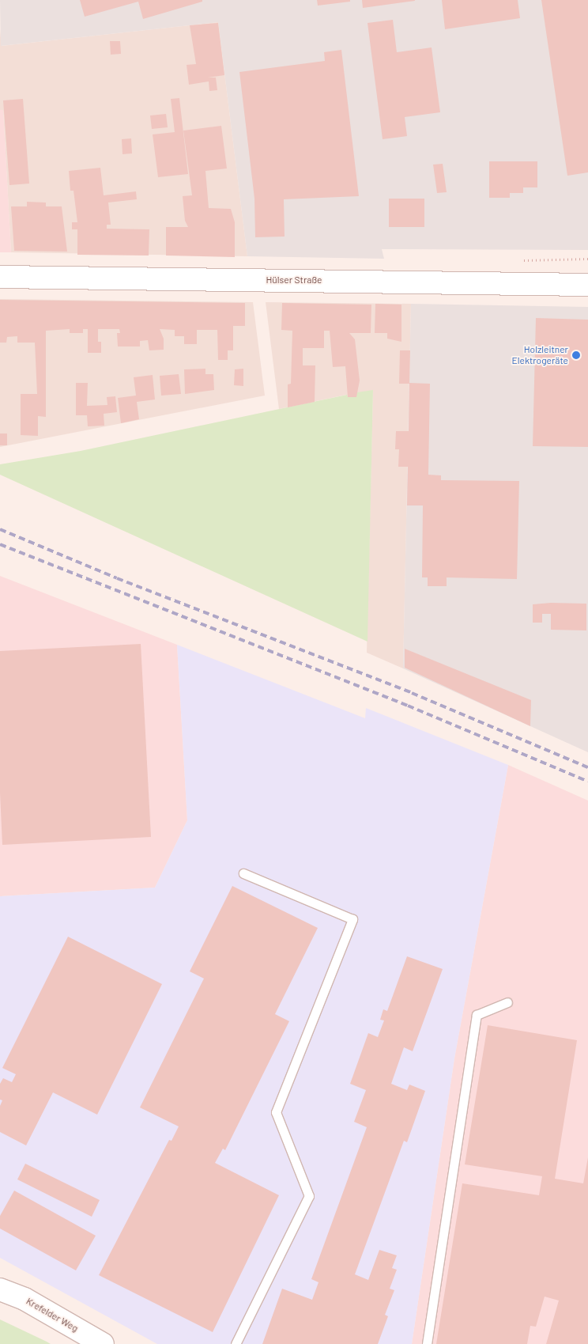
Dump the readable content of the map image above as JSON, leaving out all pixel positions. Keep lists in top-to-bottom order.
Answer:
{
  "streets": {
    "main road": ["Hülser Straße", "Krefelder Weg"]
  },
  "places": ["Holzleitner Elektrogeräte"]
}
